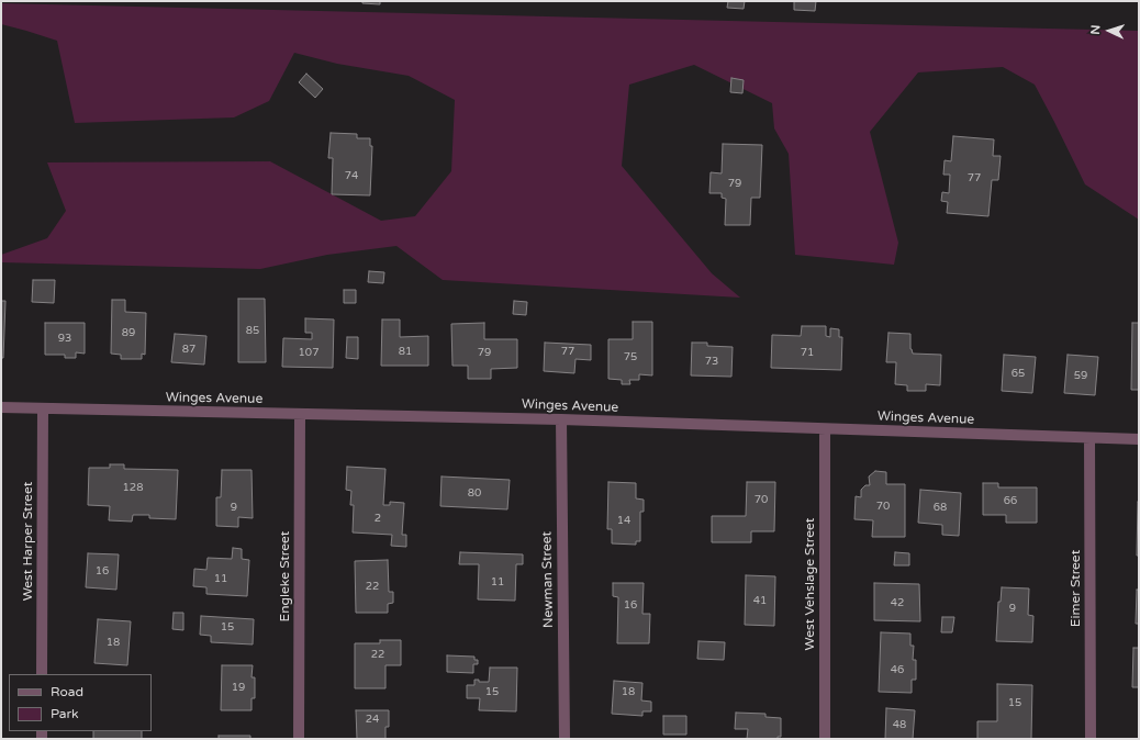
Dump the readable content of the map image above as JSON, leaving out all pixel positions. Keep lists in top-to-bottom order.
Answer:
{
  "streets": {
    "street": [
      "Winges Avenue",
      "West Harper Street",
      "Engleke Street",
      "Newman Street",
      "West Vehslage Street",
      "Eimer Street"
    ]
  },
  "crossings": [
    ["Winges Avenue", "West Harper Street"],
    ["Winges Avenue", "Engleke Street"],
    ["Winges Avenue", "Newman Street"],
    ["Winges Avenue", "West Vehslage Street"],
    ["Winges Avenue", "Eimer Street"]
  ],
  "house_numbers": [
    "74",
    "77",
    "79",
    "85",
    "89",
    "93",
    "87",
    "81",
    "77",
    "107",
    "79",
    "71",
    "75",
    "73",
    "65",
    "59",
    "128",
    "80",
    "70",
    "66",
    "70",
    "9",
    "68",
    "2",
    "14",
    "16",
    "11",
    "11",
    "22",
    "41",
    "42",
    "16",
    "9",
    "15",
    "18",
    "22",
    "46",
    "19",
    "15",
    "18",
    "15",
    "24",
    "48"
  ],
  "legend": ["Road", "Park"],
  "north": "left"
}
